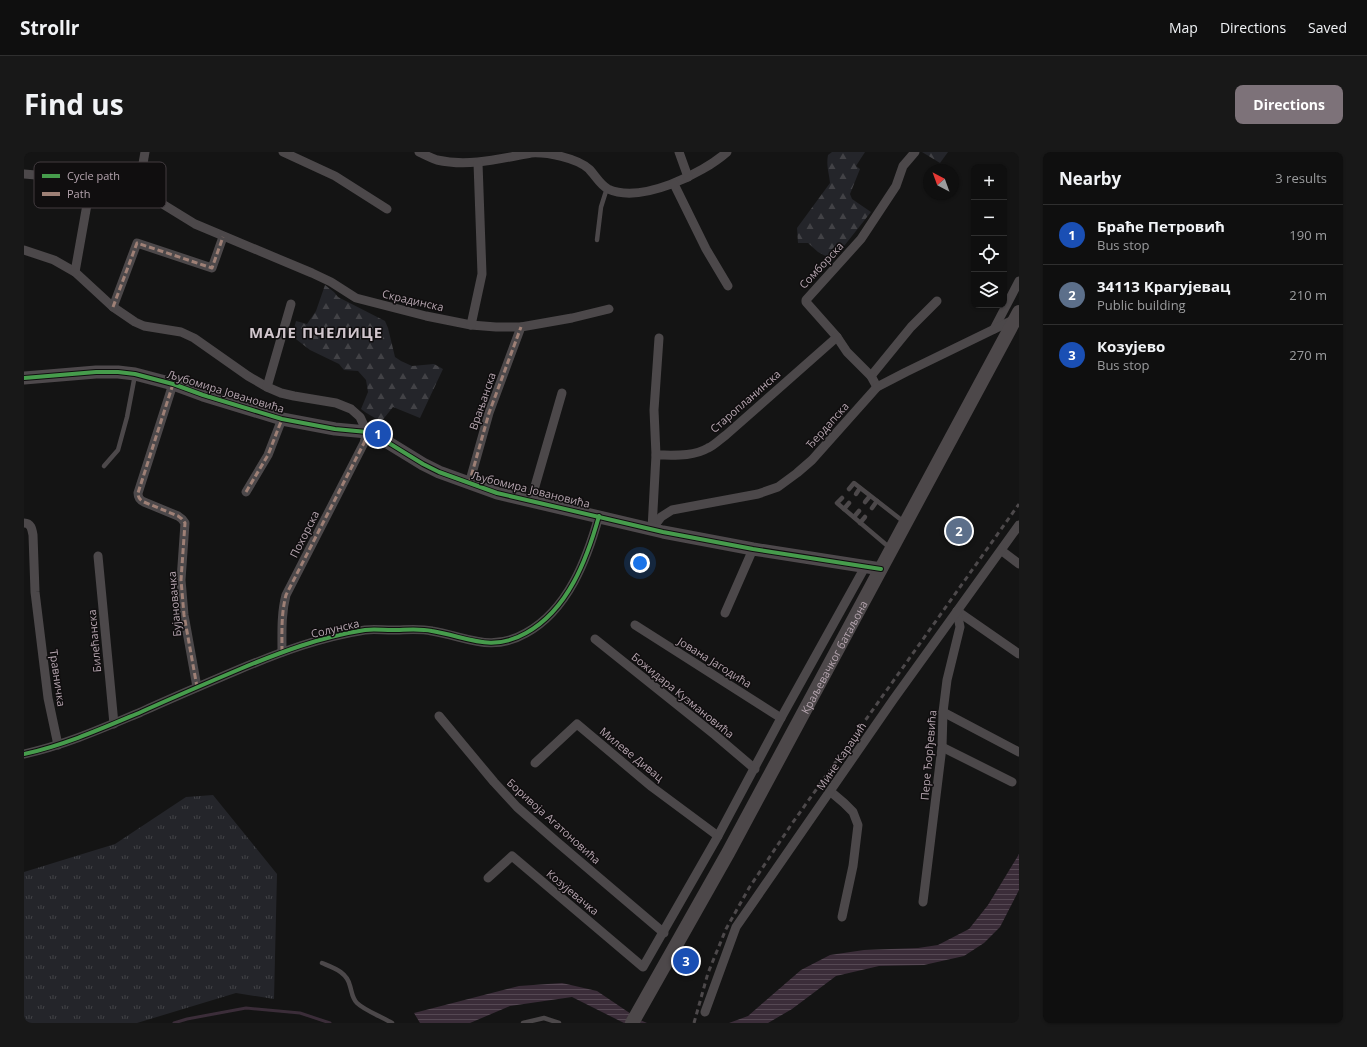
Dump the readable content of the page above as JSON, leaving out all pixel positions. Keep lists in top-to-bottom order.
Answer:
{
  "streets": {
    "main road": ["Краљевачког батаљона"],
    "street": [
      "Сомборска",
      "Скрадинска",
      "Љубомира Јовановића",
      "Врањанска",
      "Старопланинска",
      "Ђердапска",
      "Похорска",
      "Бујановачка",
      "Солунска",
      "Билећанска",
      "Јована Јагодића",
      "Травничка",
      "Божидара Кузмановића",
      "Милеве Дивац",
      "Пере Ђорђевића",
      "Мине Караџић",
      "Боривоја Агатоновића",
      "Козујевачка"
    ]
  },
  "crossings": [
    ["Сомборска", "Старопланинска"],
    ["Сомборска", "Ђердапска"],
    ["Скрадинска", "Врањанска"],
    ["Љубомира Јовановића", "Врањанска"],
    ["Љубомира Јовановића", "Ђердапска"],
    ["Љубомира Јовановића", "Похорска"],
    ["Љубомира Јовановића", "Бујановачка"],
    ["Љубомира Јовановића", "Солунска"],
    ["Љубомира Јовановића", "Краљевачког батаљона"],
    ["Ђердапска", "Краљевачког батаљона"],
    ["Похорска", "Солунска"],
    ["Бујановачка", "Солунска"],
    ["Солунска", "Билећанска"],
    ["Солунска", "Травничка"],
    ["Пере Ђорђевића", "Мине Караџић"],
    ["Боривоја Агатоновића", "Козујевачка"]
  ],
  "districts": ["МАЛЕ ПЧЕЛИЦЕ"],
  "legend": ["Cycle path", "Path"],
  "north": "top left",
  "page": {
    "header": "Strollr",
    "nav": ["Map", "Directions", "Saved"],
    "title": "Find us",
    "buttons": "Directions",
    "heading": ["Nearby", "3 results"],
    "map_buttons": ["+", "−"],
    "list": [
      {
        "mark": "1",
        "name": "Браће Петровић",
        "note": "Bus stop",
        "value": "190 m"
      },
      {
        "mark": "2",
        "name": "34113 Крагујевац",
        "note": "Public building",
        "value": "210 m"
      },
      {
        "mark": "3",
        "name": "Козујево",
        "note": "Bus stop",
        "value": "270 m"
      }
    ],
    "pins": ["1", "2", "3"]
  }
}
